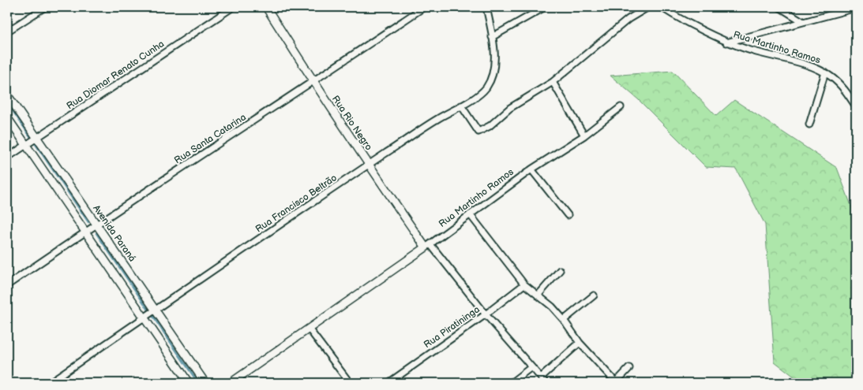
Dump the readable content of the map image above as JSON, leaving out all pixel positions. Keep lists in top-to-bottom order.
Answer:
{
  "streets": {
    "street": [
      "Rua Martinho Ramos",
      "Rua Diomar Renato Cunha",
      "Rua Rio Negro",
      "Rua Santa Catarina",
      "Rua Francisco Beltrão",
      "Avenida Paraná",
      "Rua Piratininga"
    ]
  },
  "crossings": [
    ["Rua Martinho Ramos", "Rua Rio Negro"],
    ["Rua Diomar Renato Cunha", "Avenida Paraná"],
    ["Rua Rio Negro", "Rua Santa Catarina"],
    ["Rua Rio Negro", "Rua Francisco Beltrão"],
    ["Rua Rio Negro", "Rua Piratininga"],
    ["Rua Santa Catarina", "Avenida Paraná"],
    ["Rua Francisco Beltrão", "Avenida Paraná"]
  ]
}
